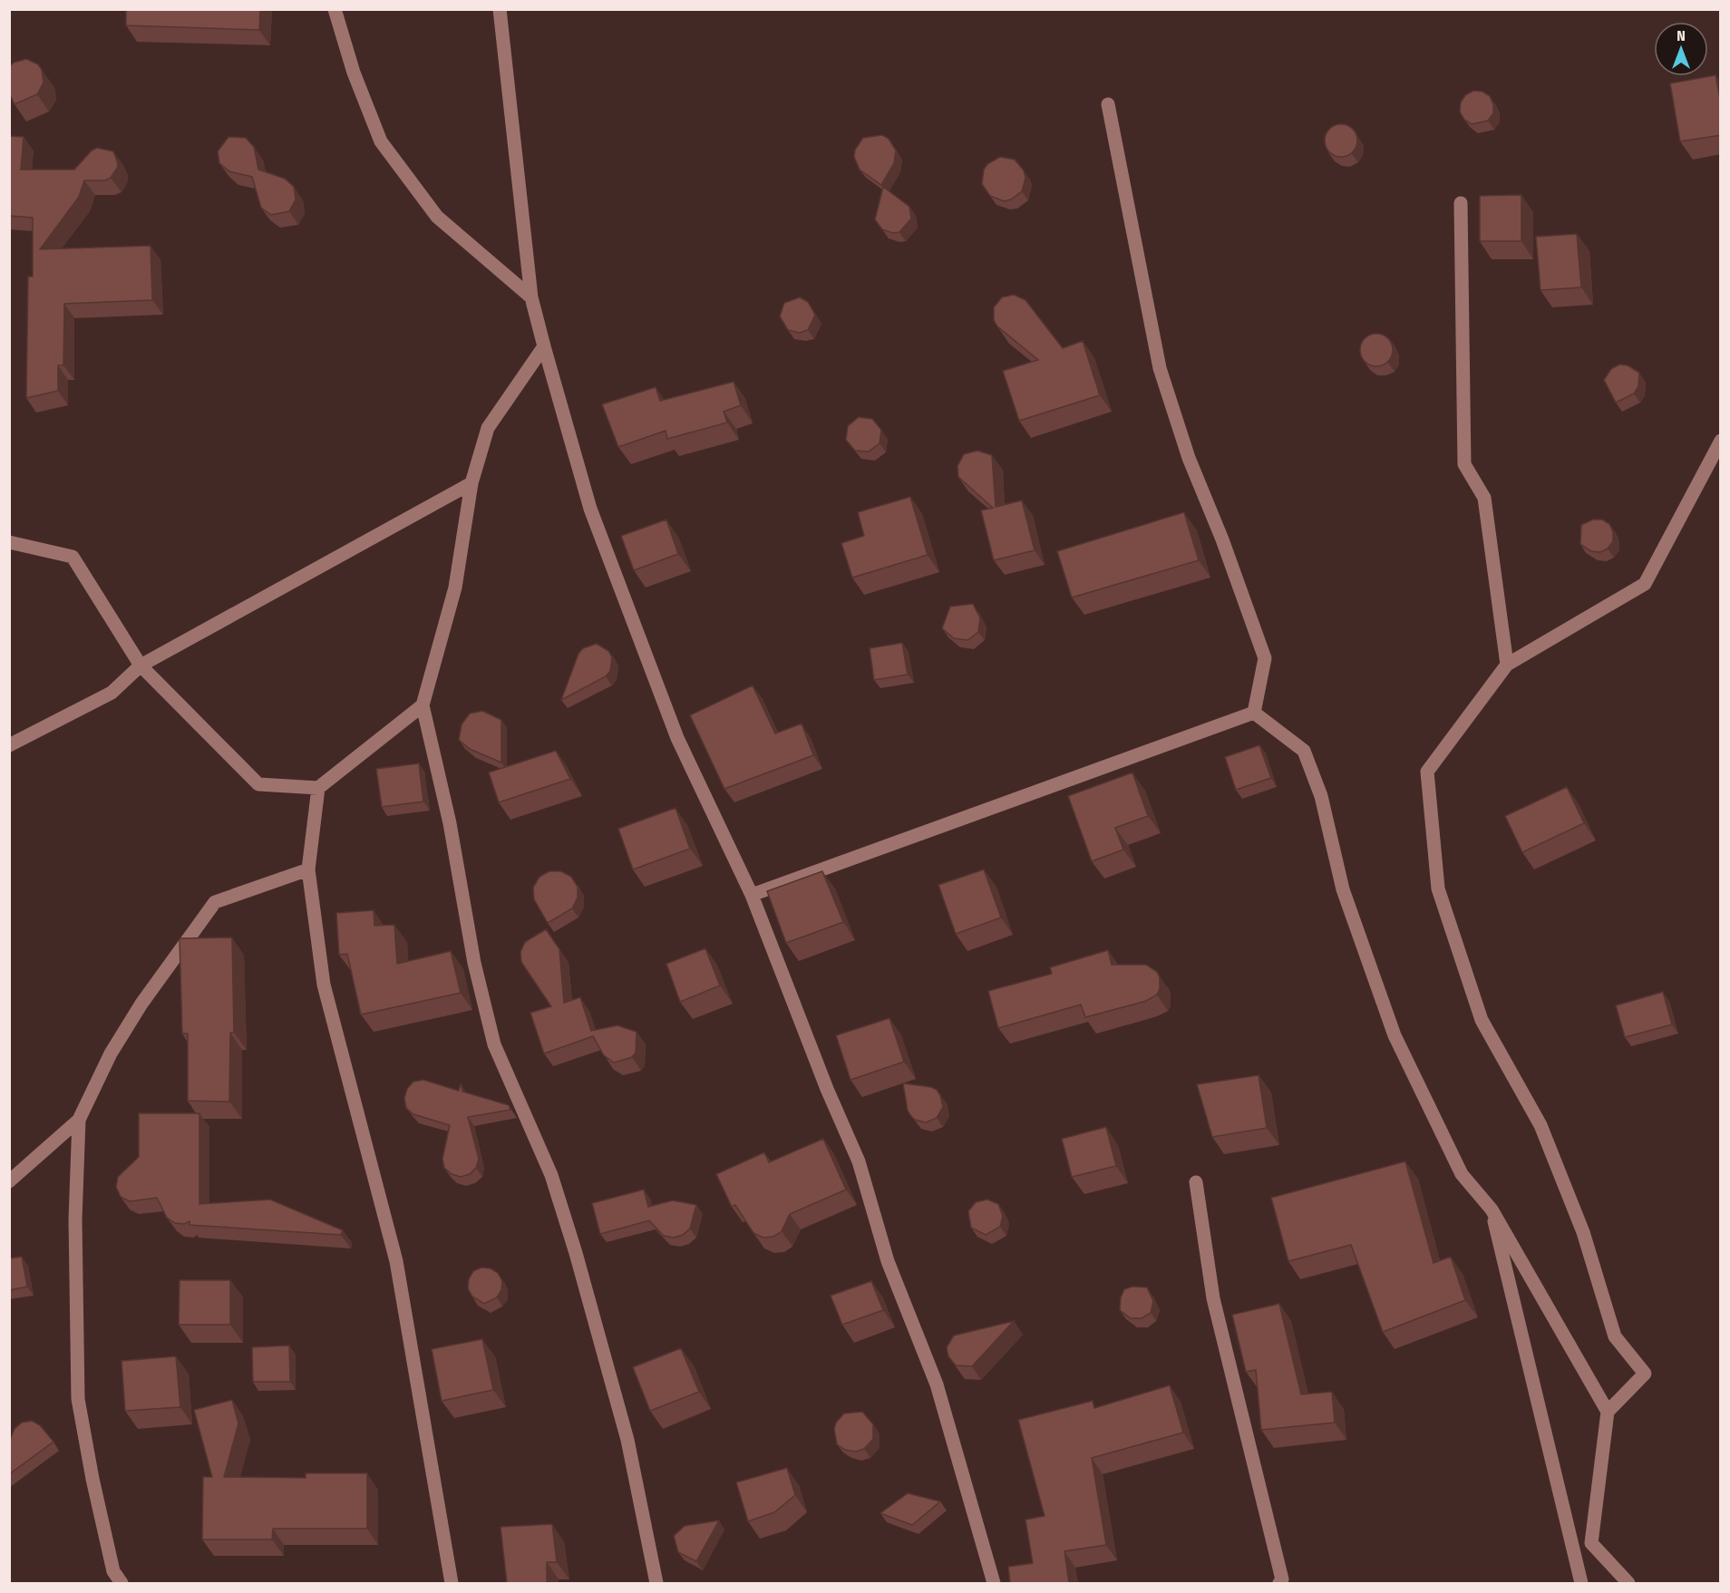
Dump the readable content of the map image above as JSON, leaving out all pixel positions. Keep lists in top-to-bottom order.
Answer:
{
  "north": "top"
}
